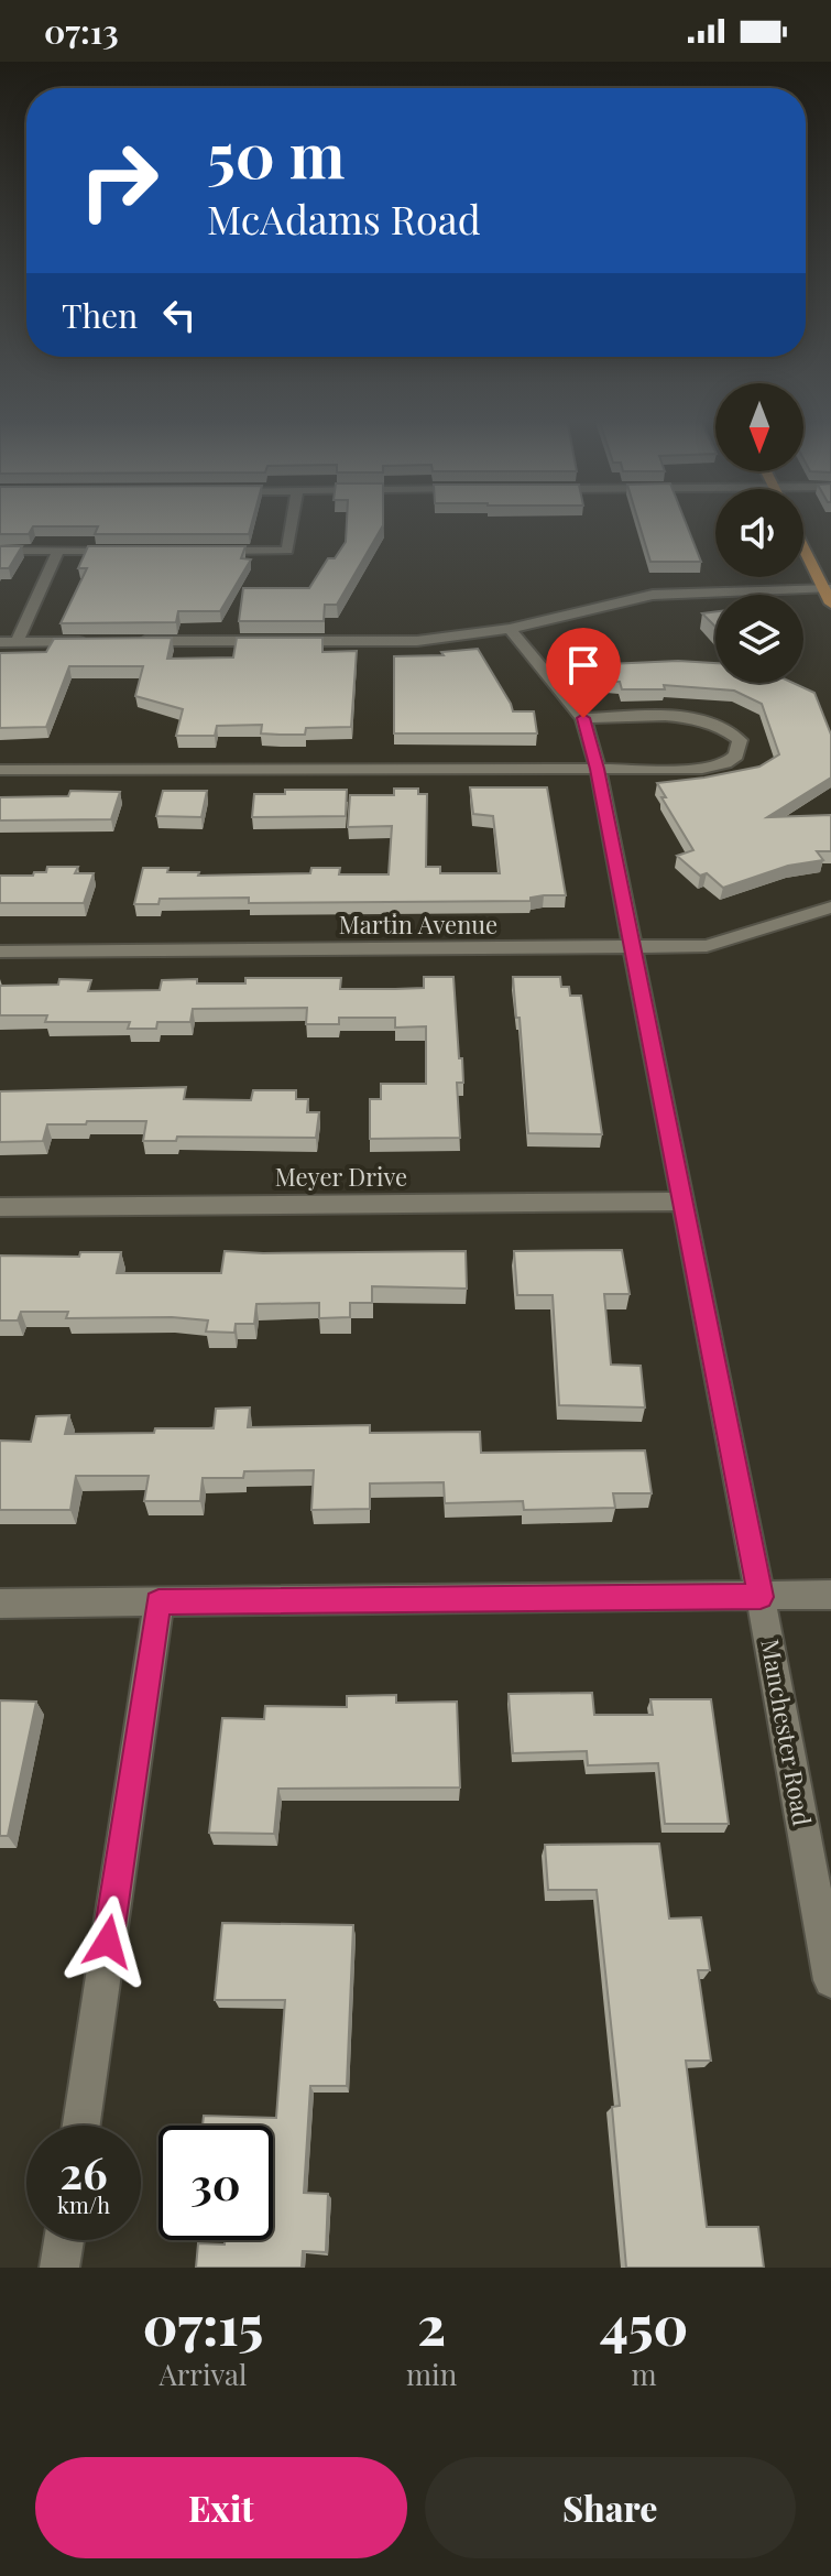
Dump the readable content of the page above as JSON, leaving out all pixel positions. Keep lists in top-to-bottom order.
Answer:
{
  "streets": {
    "street": ["Martin Avenue", "Meyer Drive", "Manchester Road"]
  },
  "crossings": [
    ["Martin Avenue", "Manchester Road"],
    ["Meyer Drive", "Manchester Road"]
  ],
  "north": "bottom",
  "page": {
    "status": "07:13",
    "turn": ["50 m", "McAdams Road"],
    "then": "Then",
    "speed": "26 km/h",
    "limit": "30",
    "eta": [
      "07:15",
      "Arrival",
      "2",
      "min",
      "450",
      "m"
    ],
    "buttons": ["Exit", "Share"]
  }
}
